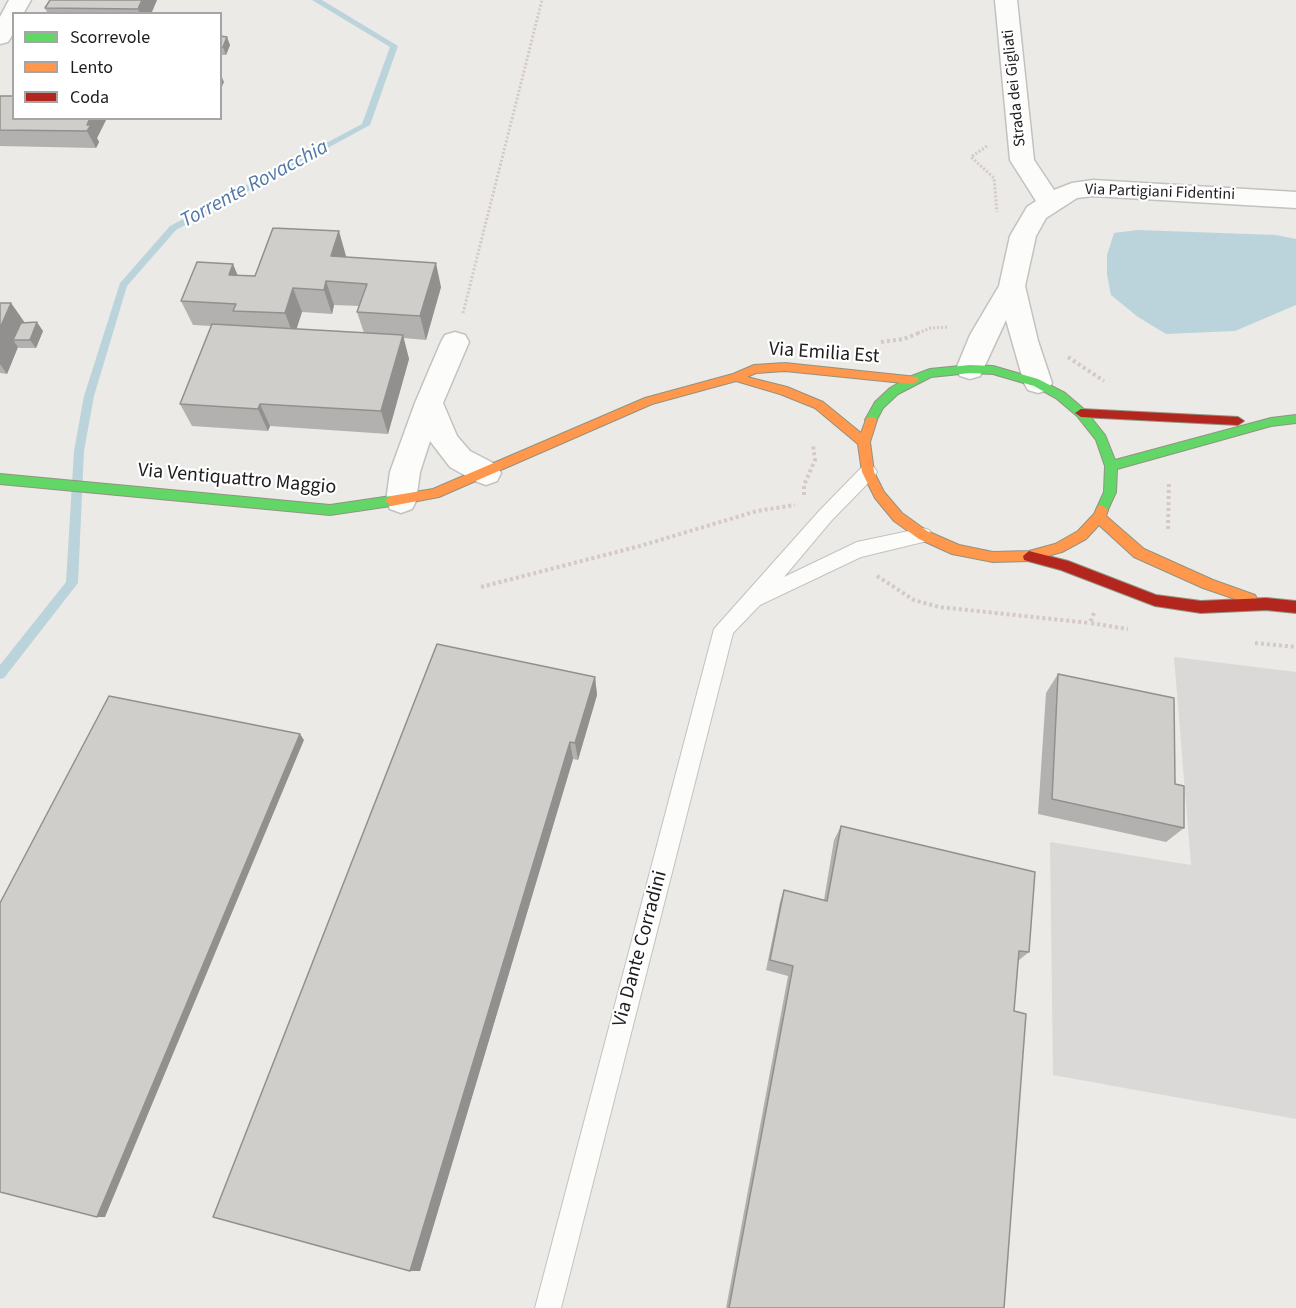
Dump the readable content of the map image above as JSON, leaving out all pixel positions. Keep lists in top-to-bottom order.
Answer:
{
  "streets": {
    "main road": ["Via Emilia Est", "Via Ventiquattro Maggio"],
    "street": ["Strada dei Gigliati", "Via Partigiani Fidentini"],
    "lane": ["Via Dante Corradini"]
  },
  "crossings": [
    ["Strada dei Gigliati", "Via Partigiani Fidentini"],
    ["Via Partigiani Fidentini", "Via Emilia Est"],
    ["Via Emilia Est", "Via Ventiquattro Maggio"]
  ],
  "water": ["Torrente Rovacchia"],
  "legend": ["Scorrevole", "Lento", "Coda"]
}
